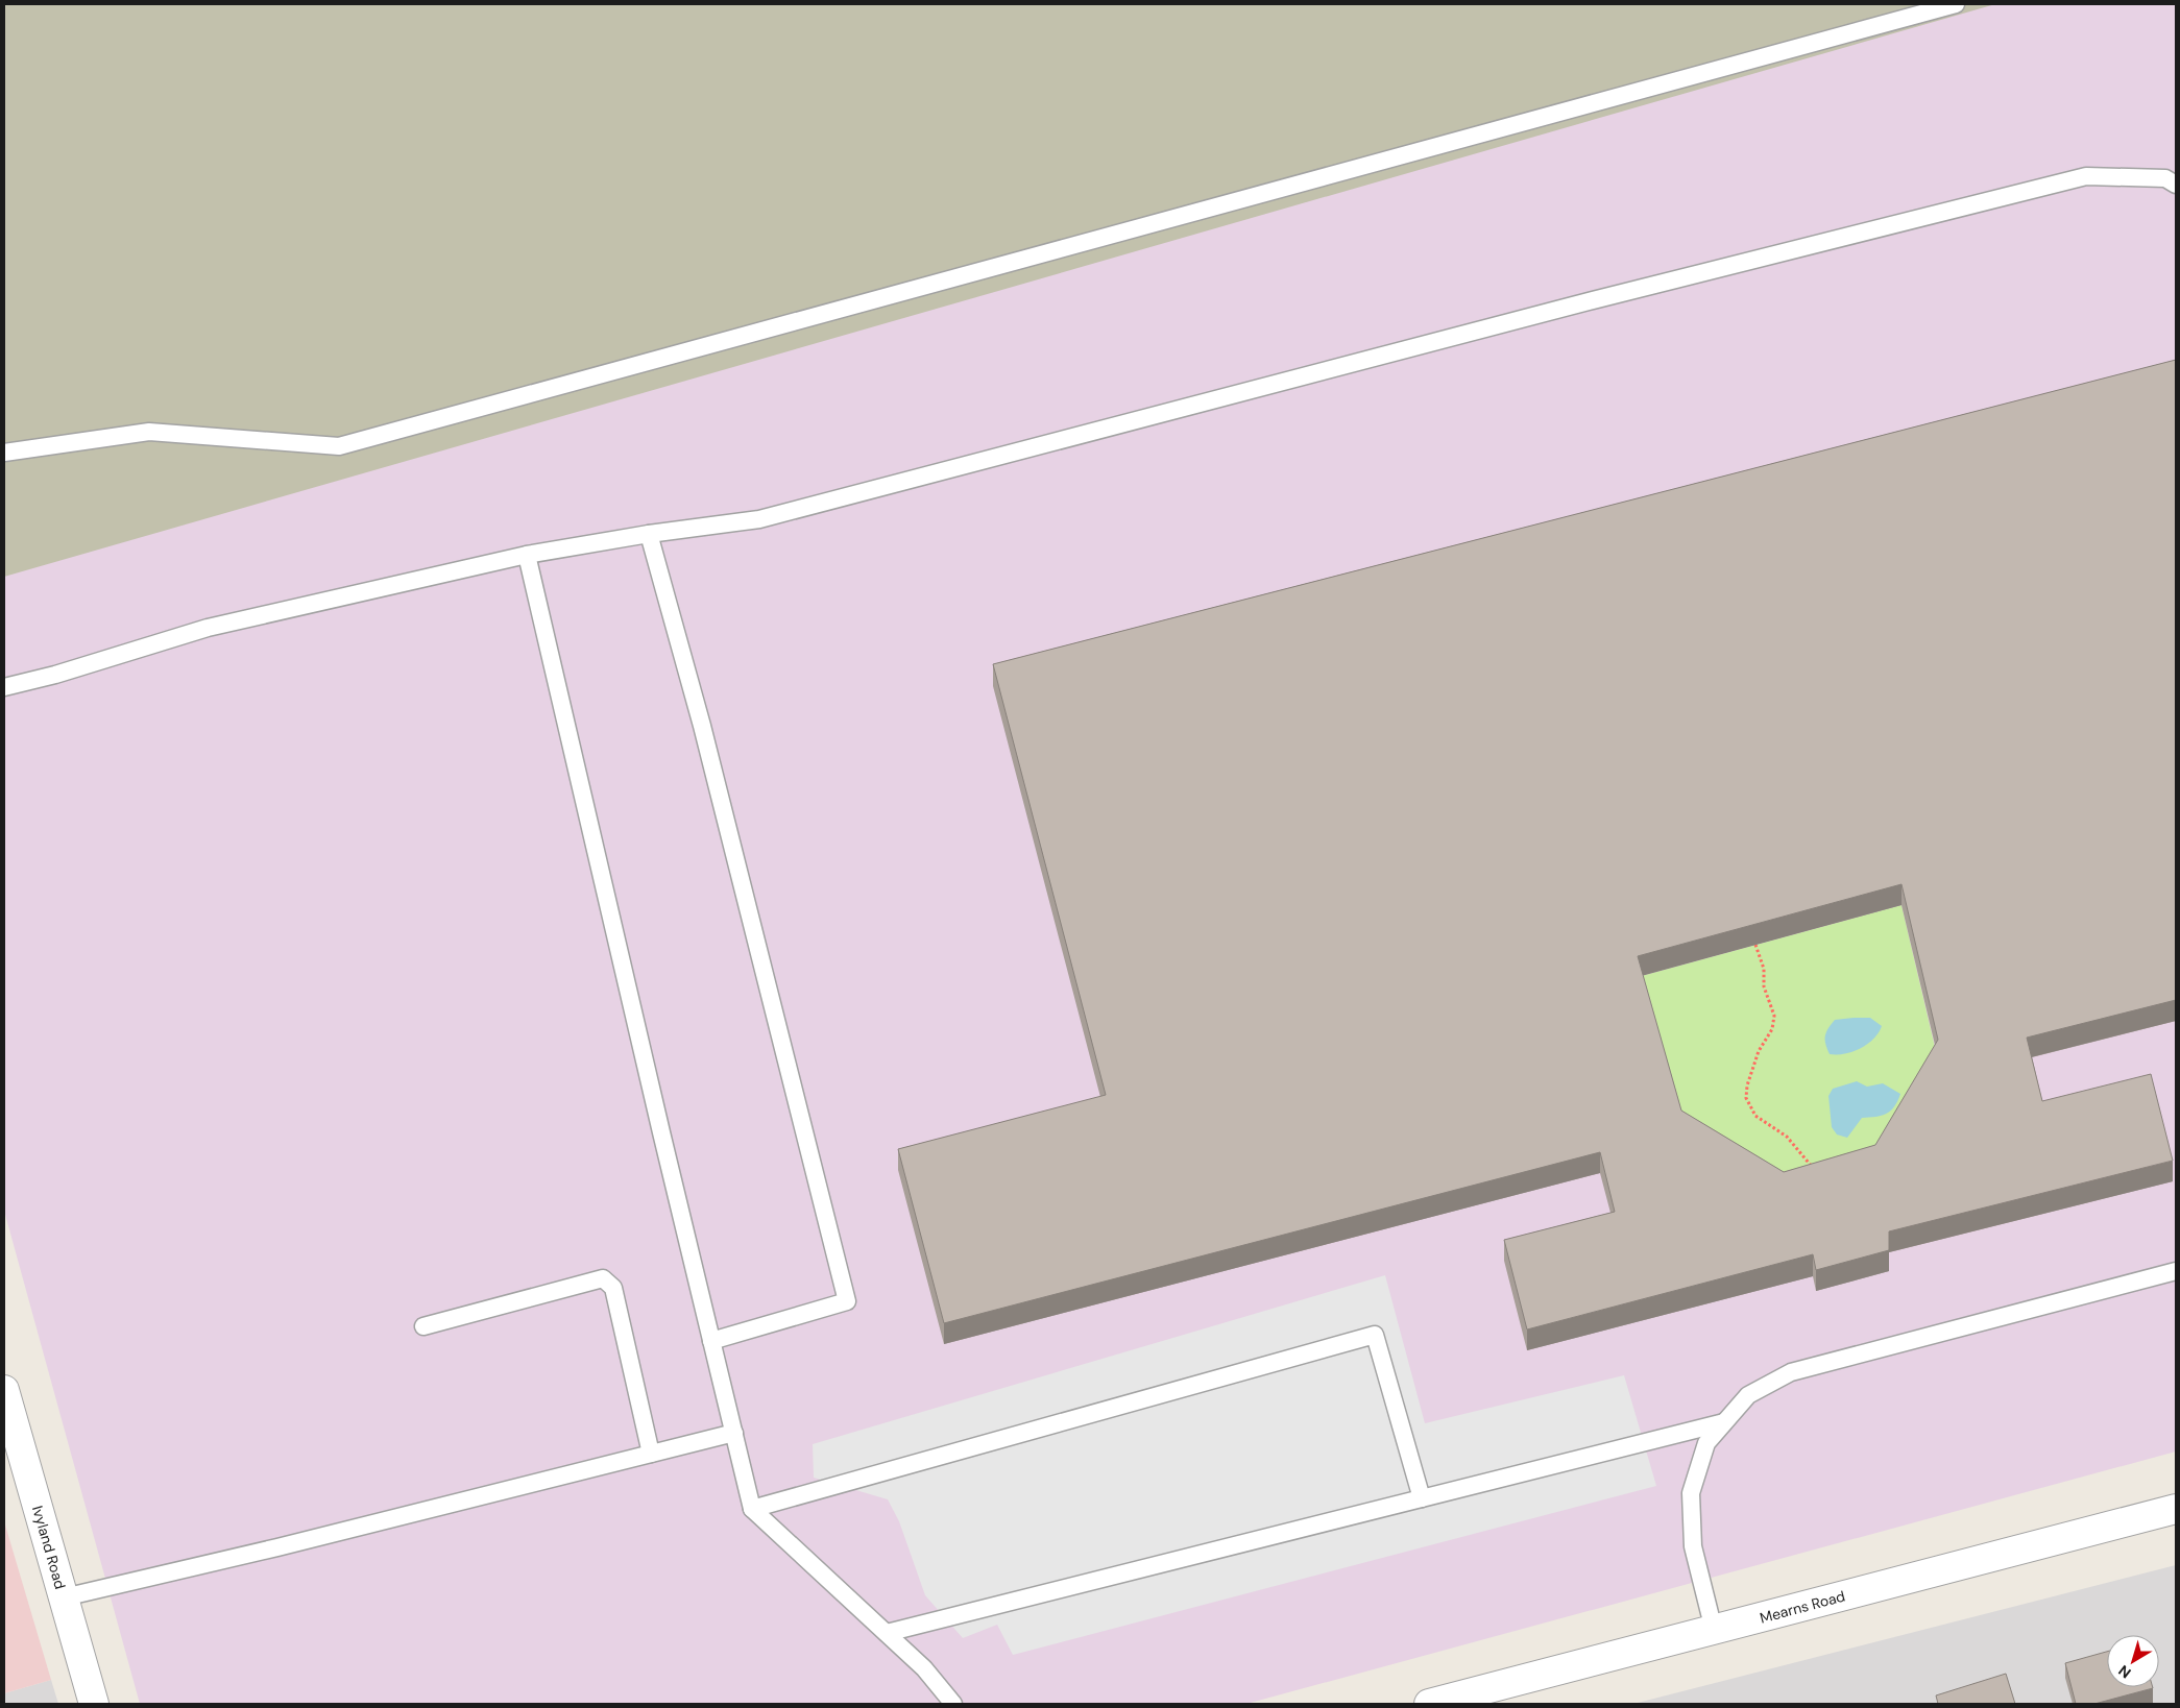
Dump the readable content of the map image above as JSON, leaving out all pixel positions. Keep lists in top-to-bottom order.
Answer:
{
  "streets": {
    "street": ["Ivyland Road", "Mearns Road"]
  },
  "north": "bottom left"
}
